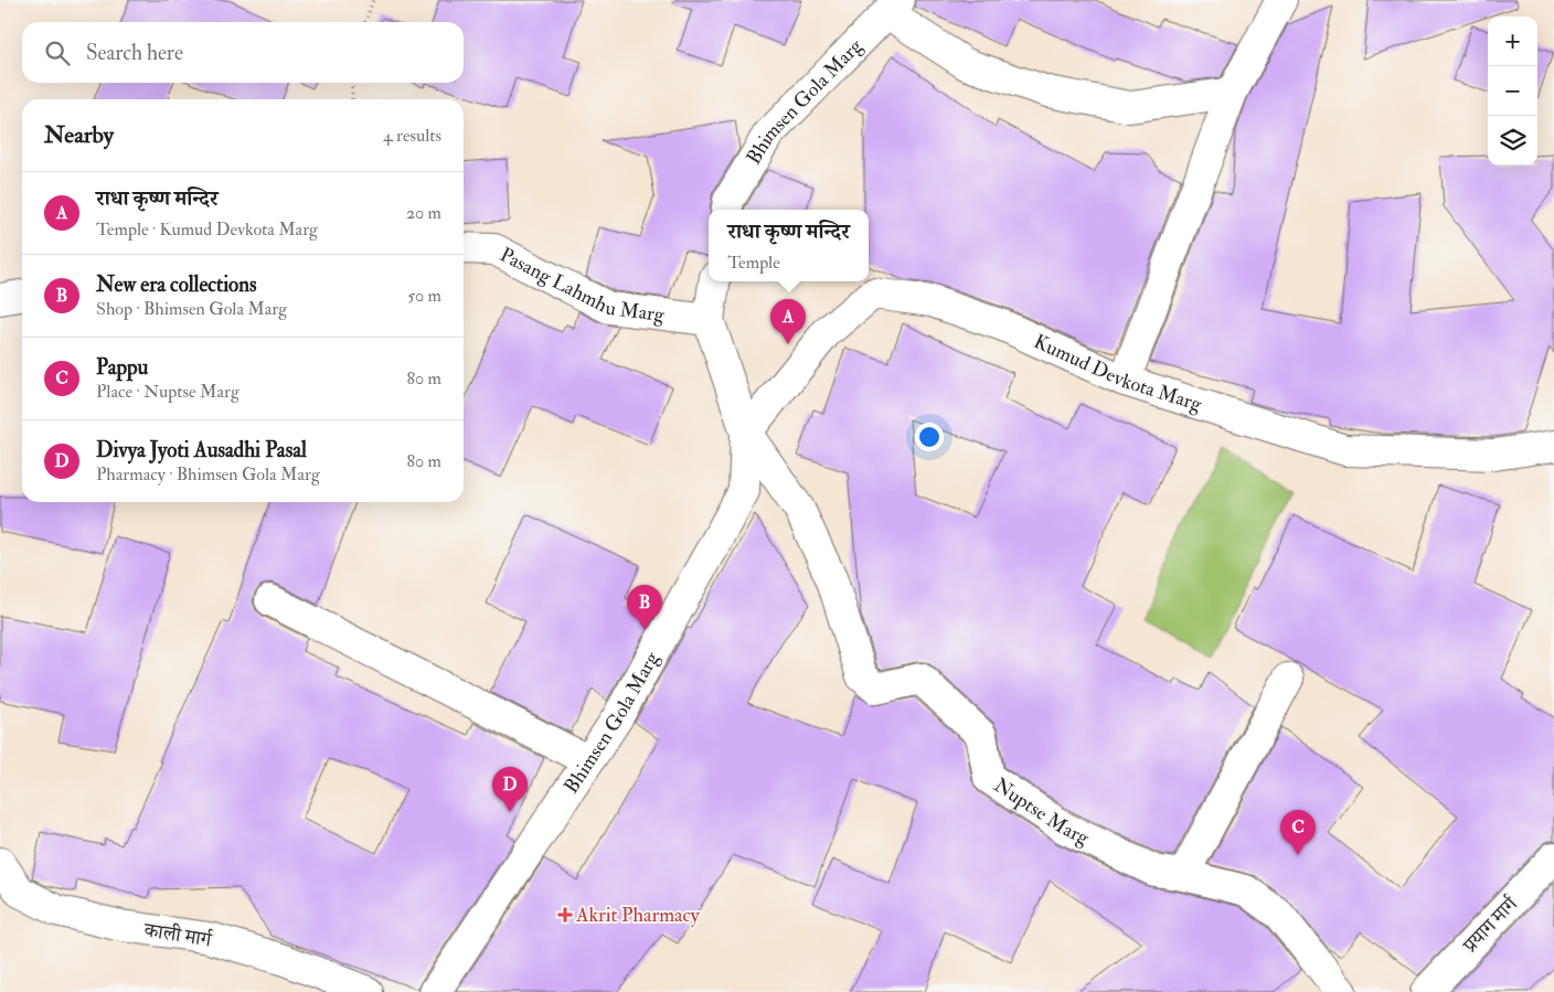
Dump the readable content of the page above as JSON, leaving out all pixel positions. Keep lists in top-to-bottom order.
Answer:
{
  "streets": {
    "street": [
      "Bhimsen Gola Marg",
      "Pasang Lahmhu Marg",
      "Kumud Devkota Marg",
      "Nuptse Marg",
      "प्रयाग मार्ग",
      "काली मार्ग"
    ]
  },
  "crossings": [
    ["Bhimsen Gola Marg", "Pasang Lahmhu Marg"],
    ["Bhimsen Gola Marg", "Kumud Devkota Marg"],
    ["Bhimsen Gola Marg", "Nuptse Marg"],
    ["Kumud Devkota Marg", "Nuptse Marg"]
  ],
  "places": {
    "health": ["Akrit Pharmacy"]
  },
  "page": {
    "map_buttons": ["+", "−"],
    "search": "Search here",
    "heading": ["Nearby", "4 results"],
    "list": [
      {
        "mark": "A",
        "name": "राधा कृष्ण मन्दिर",
        "note": "Temple · Kumud Devkota Marg",
        "value": "20 m"
      },
      {
        "mark": "B",
        "name": "New era collections",
        "note": "Shop · Bhimsen Gola Marg",
        "value": "50 m"
      },
      {
        "mark": "C",
        "name": "Pappu",
        "note": "Place · Nuptse Marg",
        "value": "80 m"
      },
      {
        "mark": "D",
        "name": "Divya Jyoti Ausadhi Pasal",
        "note": "Pharmacy · Bhimsen Gola Marg",
        "value": "80 m"
      }
    ],
    "popup": ["राधा कृष्ण मन्दिर", "Temple"],
    "pins": [
      "A",
      "B",
      "D",
      "C"
    ]
  }
}
